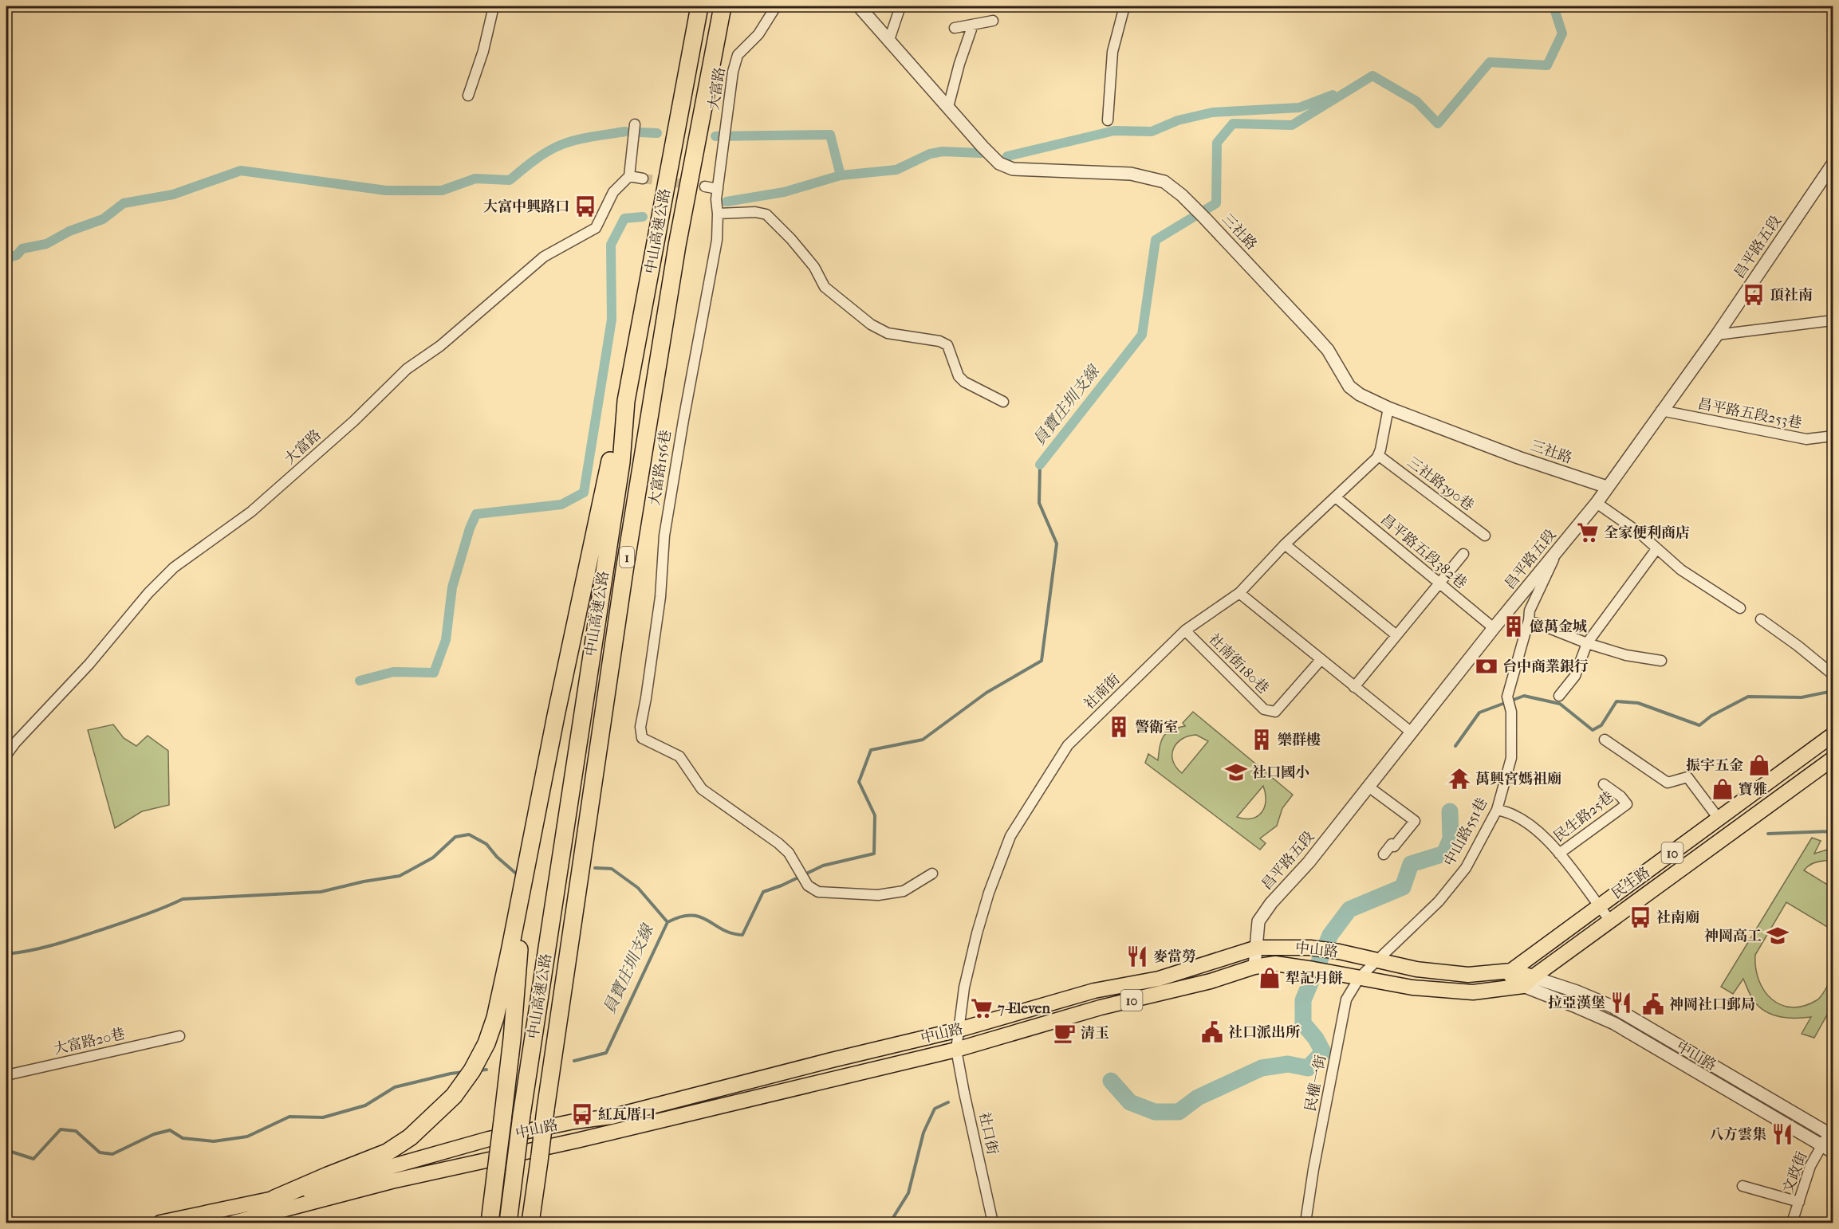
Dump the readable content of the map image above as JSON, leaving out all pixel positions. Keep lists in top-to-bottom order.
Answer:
{
  "streets": {
    "highway": ["中山高速公路", "1"],
    "main road": ["10", "民生路", "中山路"],
    "street": [
      "大富路",
      "三社路",
      "昌平路五段",
      "昌平路五段253巷",
      "大富路156巷",
      "三社路390巷",
      "昌平路五段382巷",
      "社南街180巷",
      "社南街",
      "民生路25巷",
      "中山路551巷",
      "大富路20巷",
      "民權一街",
      "社口街",
      "文政街"
    ]
  },
  "crossings": [
    ["大富路", "大富路156巷"],
    ["三社路", "昌平路五段"],
    ["昌平路五段", "昌平路五段253巷"],
    ["昌平路五段", "昌平路五段382巷"],
    ["昌平路五段", "中山路551巷"],
    ["昌平路五段", "中山路"],
    ["三社路390巷", "社南街"],
    ["昌平路五段382巷", "社南街"],
    ["社南街180巷", "社南街"],
    ["社南街", "中山路"],
    ["社南街", "社口街"],
    ["中山路551巷", "中山路"],
    ["中山路551巷", "民權一街"],
    ["民生路", "中山路"],
    ["中山路", "民權一街"],
    ["中山路", "社口街"],
    ["中山路", "文政街"]
  ],
  "water": ["員寶庄圳支線"],
  "places": {
    "bus stop": [
      "大富中興路口",
      "頂社南",
      "社南廟",
      "紅瓦厝口"
    ],
    "supermarket": ["全家便利商店", "7-Eleven"],
    "building": ["億萬金城", "警衛室", "樂群樓"],
    "bank": ["台中商業銀行"],
    "shop": ["振宇五金", "寶雅", "犁記月餅"],
    "school or university": ["社口國小", "神岡高工"],
    "temple": ["萬興宮媽祖廟"],
    "restaurant": ["麥當勞", "拉亞漢堡", "八方雲集"],
    "public building": ["神岡社口郵局", "社口派出所"],
    "cafe": ["清玉"]
  }
}
